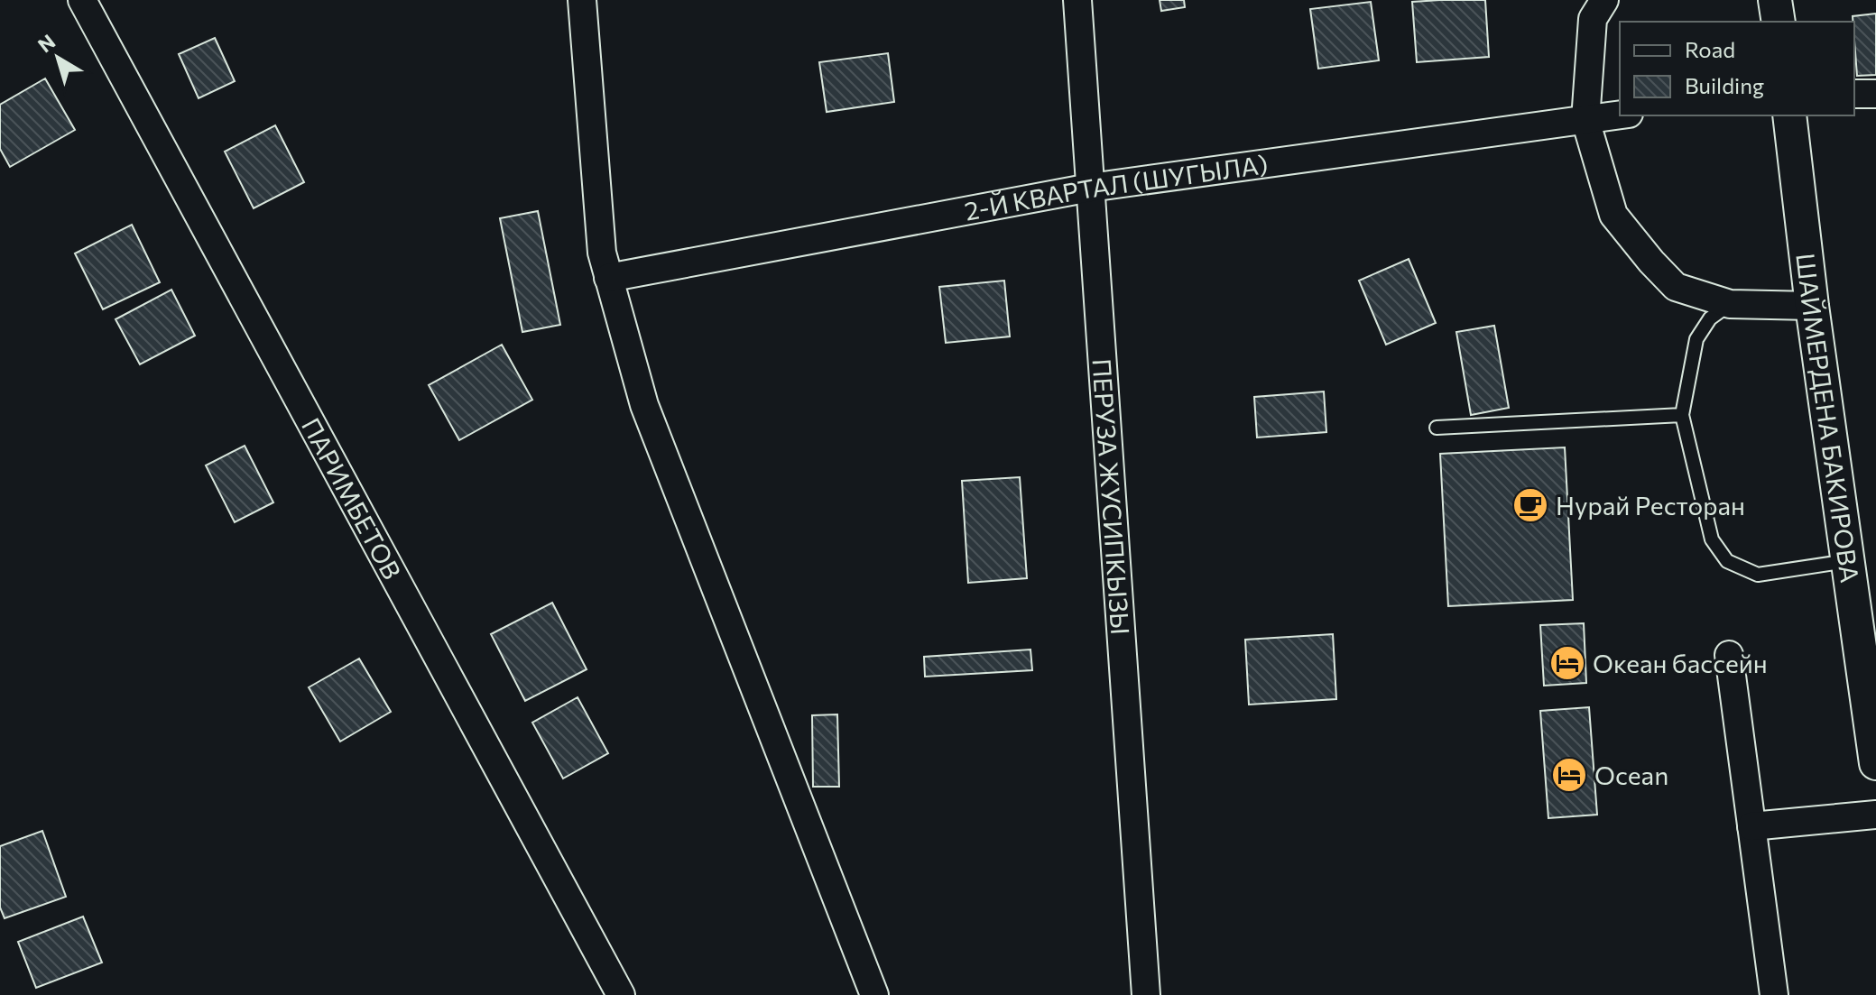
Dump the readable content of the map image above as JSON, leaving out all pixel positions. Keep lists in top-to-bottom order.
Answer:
{
  "streets": {
    "street": [
      "2-Й КВАРТАЛ (ШУГЫЛА)",
      "ШАЙМЕРДЕНА БАКИРОВА",
      "ПАРИМБЕТОВ",
      "ПЕРУЗА ЖУСИПКЫЗЫ"
    ]
  },
  "crossings": [
    ["2-Й КВАРТАЛ (ШУГЫЛА)", "ПЕРУЗА ЖУСИПКЫЗЫ"]
  ],
  "places": {
    "cafe": ["Нурай Ресторан"],
    "hotel": ["Океан бассейн", "Ocean"]
  },
  "legend": ["Road", "Building"],
  "north": "top left"
}
